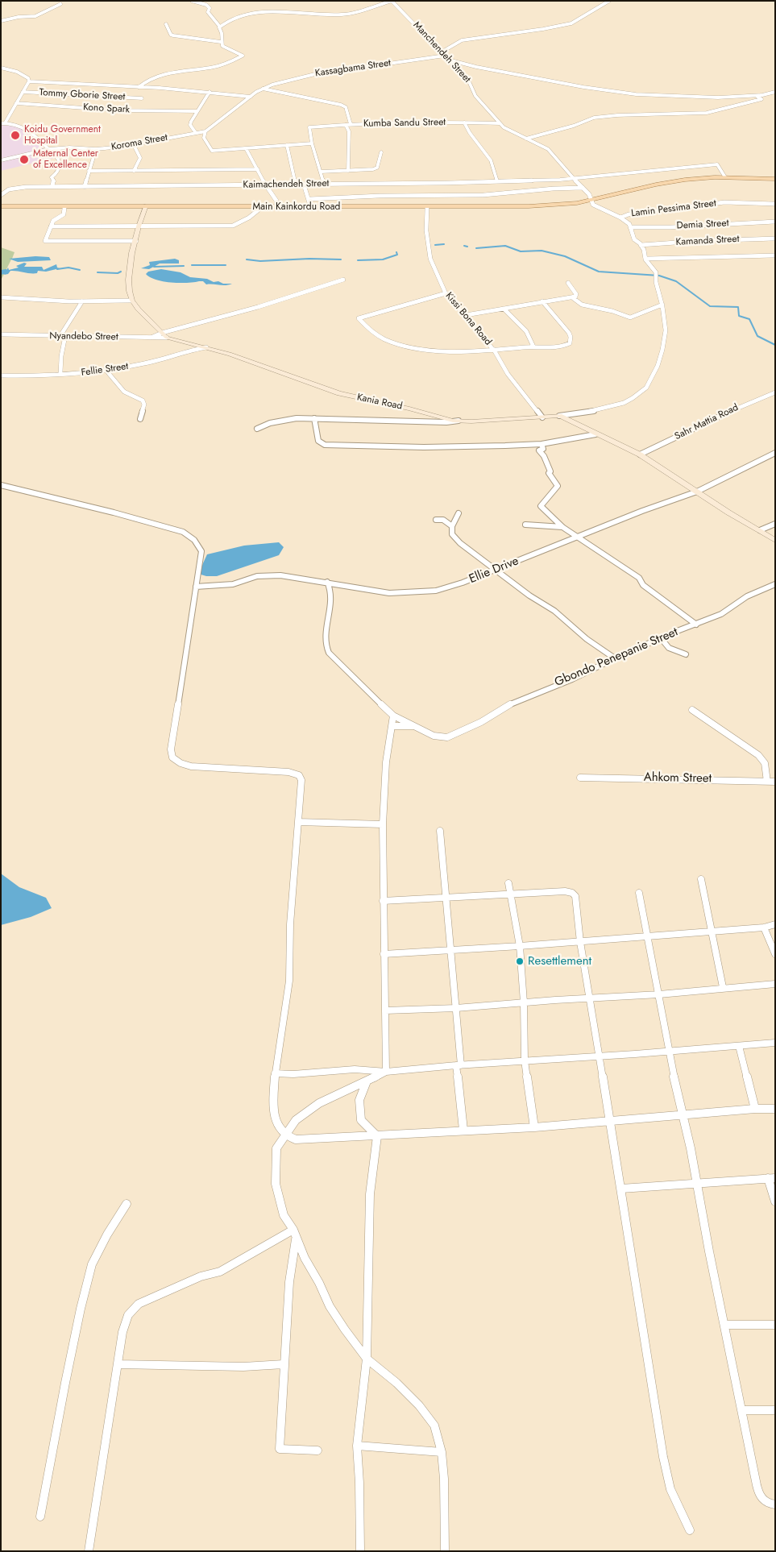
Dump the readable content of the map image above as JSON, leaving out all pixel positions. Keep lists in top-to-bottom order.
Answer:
{
  "streets": {
    "main road": ["Main Kainkordu Road", "Kania Road"],
    "street": [
      "Manchendeh Street",
      "Kassagbama Street",
      "Tommy Gborie Street",
      "Kono Spark",
      "Kumba Sandu Street",
      "Koroma Street",
      "Kaimachendeh Street",
      "Lamin Pessima Street",
      "Demia Street",
      "Kamanda Street",
      "Kissi Bona Road",
      "Nyandebo Street",
      "Fellie Street",
      "Sahr Mattia Road",
      "Ellie Drive",
      "Gbondo Penepanie Street",
      "Ahkom Street"
    ]
  },
  "crossings": [
    ["Manchendeh Street", "Kassagbama Street"],
    ["Manchendeh Street", "Kumba Sandu Street"],
    ["Manchendeh Street", "Kaimachendeh Street"],
    ["Manchendeh Street", "Main Kainkordu Road"],
    ["Manchendeh Street", "Lamin Pessima Street"],
    ["Kassagbama Street", "Koroma Street"],
    ["Kaimachendeh Street", "Main Kainkordu Road"],
    ["Main Kainkordu Road", "Kissi Bona Road"],
    ["Kissi Bona Road", "Kania Road"],
    ["Nyandebo Street", "Kania Road"],
    ["Fellie Street", "Kania Road"],
    ["Ellie Drive", "Gbondo Penepanie Street"]
  ],
  "places": ["Koidu Government Hospital", "Maternal Center of Excellence", "Resettlement"]
}
